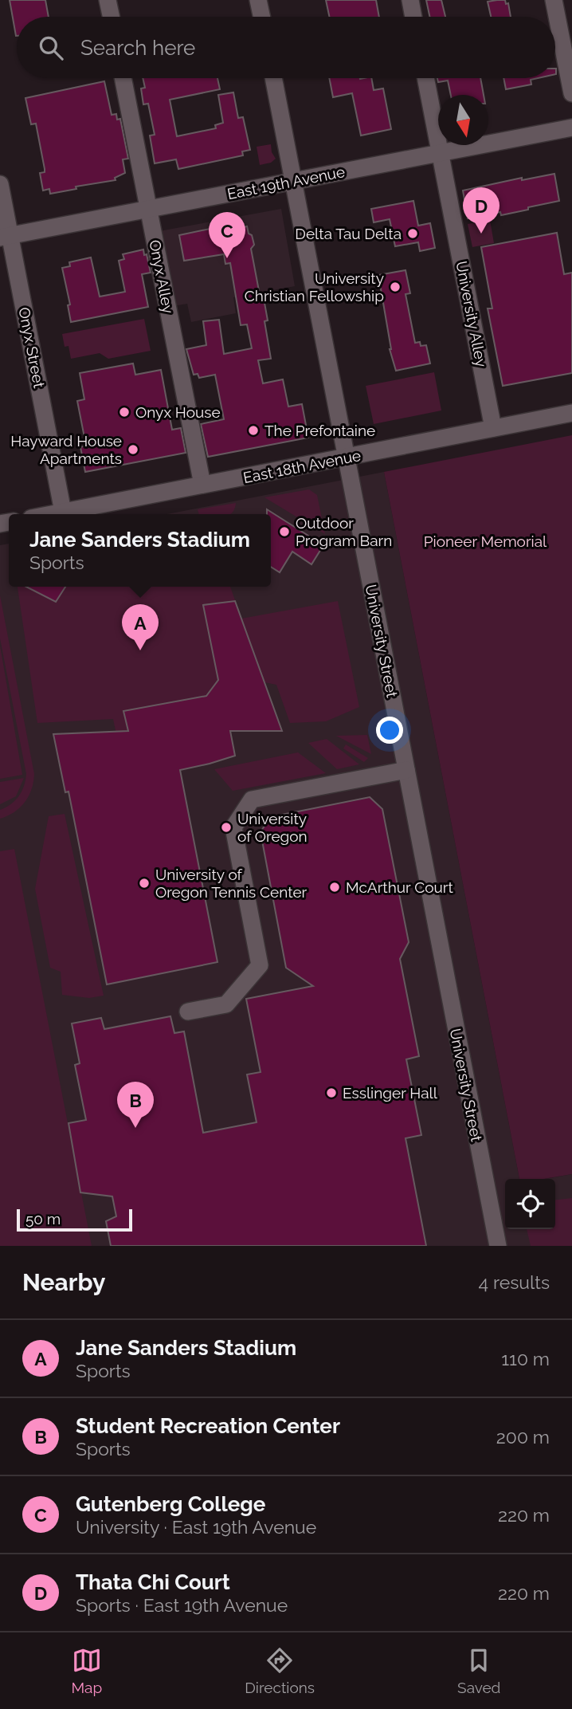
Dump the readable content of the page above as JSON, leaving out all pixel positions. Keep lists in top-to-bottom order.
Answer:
{
  "streets": {
    "street": [
      "East 19th Avenue",
      "Onyx Alley",
      "University Alley",
      "Onyx Street",
      "East 18th Avenue",
      "University Street"
    ]
  },
  "crossings": [
    ["East 19th Avenue", "Onyx Alley"],
    ["East 19th Avenue", "University Alley"],
    ["East 19th Avenue", "Onyx Street"],
    ["East 19th Avenue", "University Street"],
    ["Onyx Alley", "East 18th Avenue"],
    ["University Alley", "East 18th Avenue"],
    ["Onyx Street", "East 18th Avenue"],
    ["East 18th Avenue", "University Street"]
  ],
  "parks": ["Pioneer Memorial"],
  "places": [
    "Delta Tau Delta",
    "University Christian Fellowship",
    "Onyx House",
    "The Prefontaine",
    "Hayward House Apartments",
    "Outdoor Program Barn",
    "University of Oregon",
    "University of Oregon Tennis Center",
    "McArthur Court",
    "Esslinger Hall"
  ],
  "scale_bar": "50 m",
  "north": "bottom",
  "page": {
    "search": "Search here",
    "pins": [
      "D",
      "C",
      "A",
      "B"
    ],
    "popup": ["Jane Sanders Stadium", "Sports"],
    "scale": "50 m",
    "heading": ["Nearby", "4 results"],
    "list": [
      {
        "mark": "A",
        "name": "Jane Sanders Stadium",
        "note": "Sports",
        "value": "110 m"
      },
      {
        "mark": "B",
        "name": "Student Recreation Center",
        "note": "Sports",
        "value": "200 m"
      },
      {
        "mark": "C",
        "name": "Gutenberg College",
        "note": "University · East 19th Avenue",
        "value": "220 m"
      },
      {
        "mark": "D",
        "name": "Thata Chi Court",
        "note": "Sports · East 19th Avenue",
        "value": "220 m"
      }
    ],
    "nav": ["Map", "Directions", "Saved"]
  }
}
